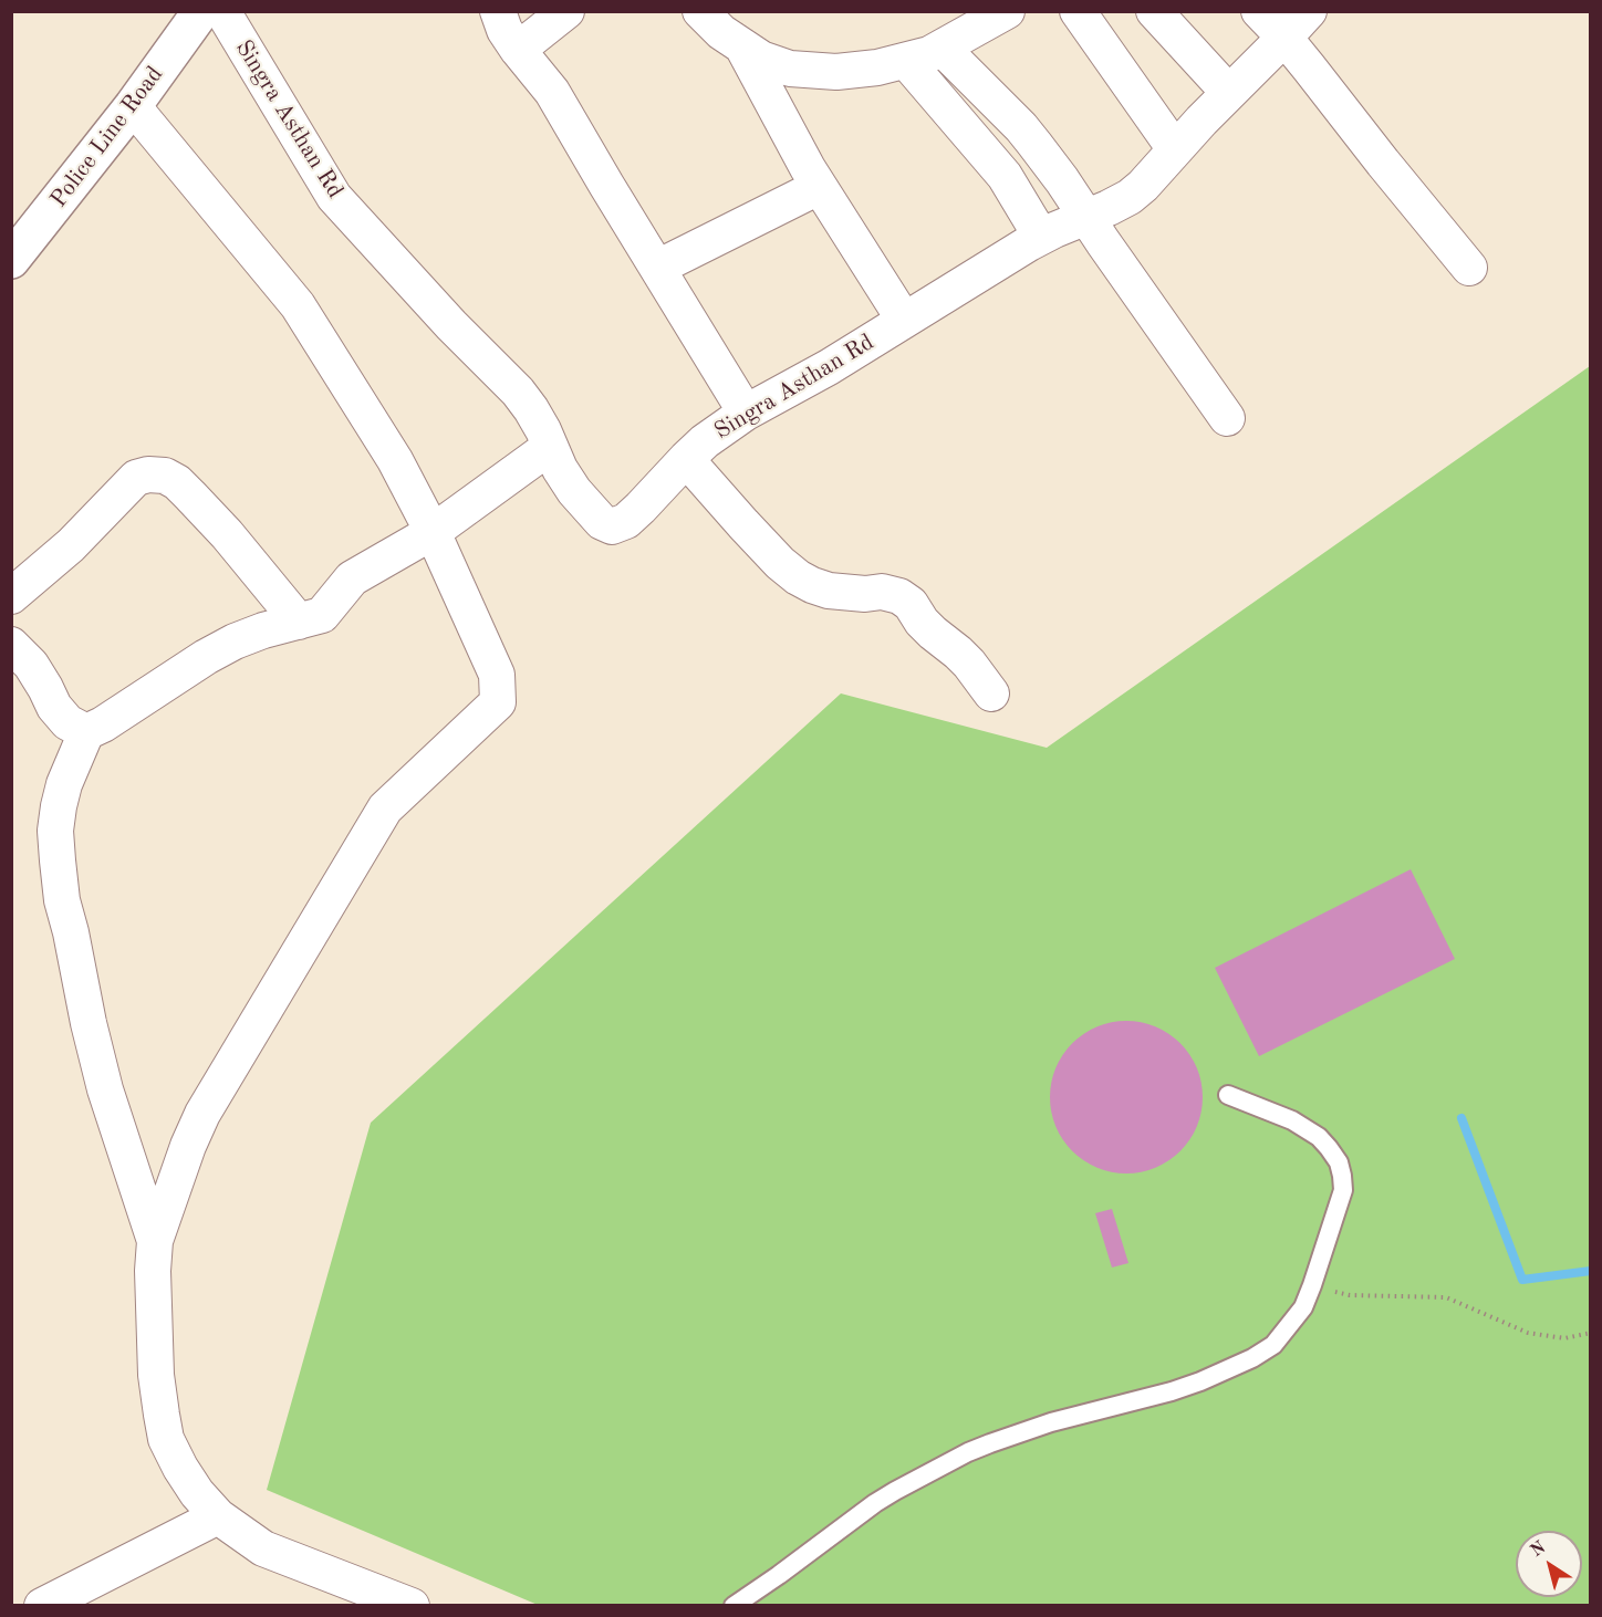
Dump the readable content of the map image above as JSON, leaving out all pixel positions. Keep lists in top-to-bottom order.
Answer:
{
  "streets": {
    "street": ["Singra Asthan Rd", "Police Line Road"]
  },
  "north": "top left"
}
